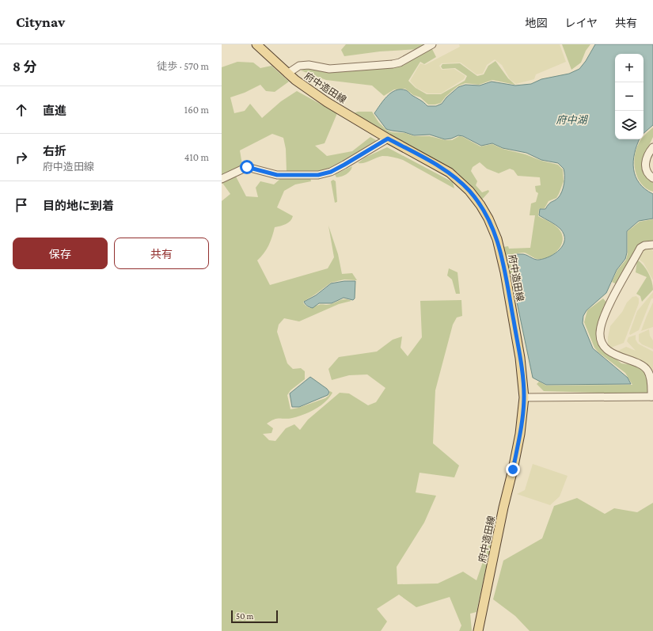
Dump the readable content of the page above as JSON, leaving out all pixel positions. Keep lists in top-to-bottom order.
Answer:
{
  "streets": {
    "main road": ["府中造田線"]
  },
  "water": ["府中湖"],
  "scale_bar": "50 m",
  "page": {
    "header": "Citynav",
    "nav": ["地図", "レイヤ", "共有"],
    "heading": ["8 分", "徒歩 · 570 m"],
    "map_buttons": ["+", "−"],
    "list": [
      ["直進", "160 m"],
      ["右折", "府中造田線", "410 m"],
      "目的地に到着"
    ],
    "buttons": ["保存", "共有"],
    "scale": "50 m"
  }
}
